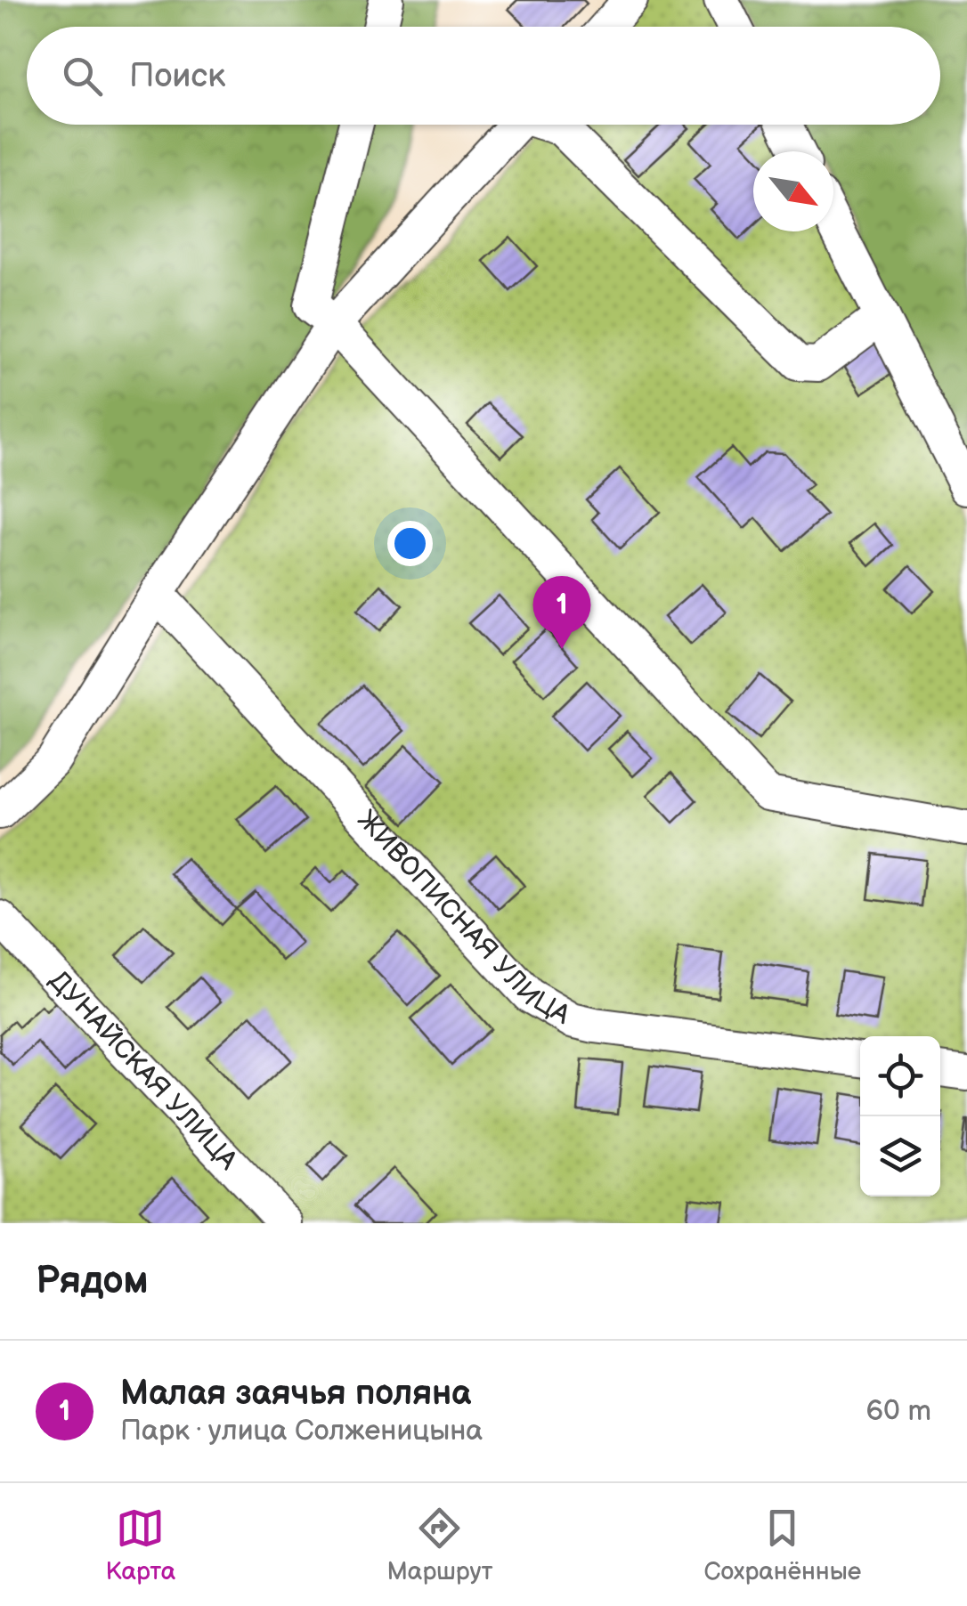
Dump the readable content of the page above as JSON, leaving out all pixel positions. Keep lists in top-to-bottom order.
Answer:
{
  "streets": {
    "street": ["ЖИВОПИСНАЯ УЛИЦА", "ДУНАЙСКАЯ УЛИЦА"]
  },
  "north": "bottom right",
  "page": {
    "search": "Поиск",
    "pins": "1",
    "heading": "Рядом",
    "list": [
      {
        "mark": "1",
        "name": "Малая заячья поляна",
        "note": "Парк · улица Солженицына",
        "value": "60 m"
      }
    ],
    "nav": ["Карта", "Маршрут", "Сохранённые"]
  }
}
